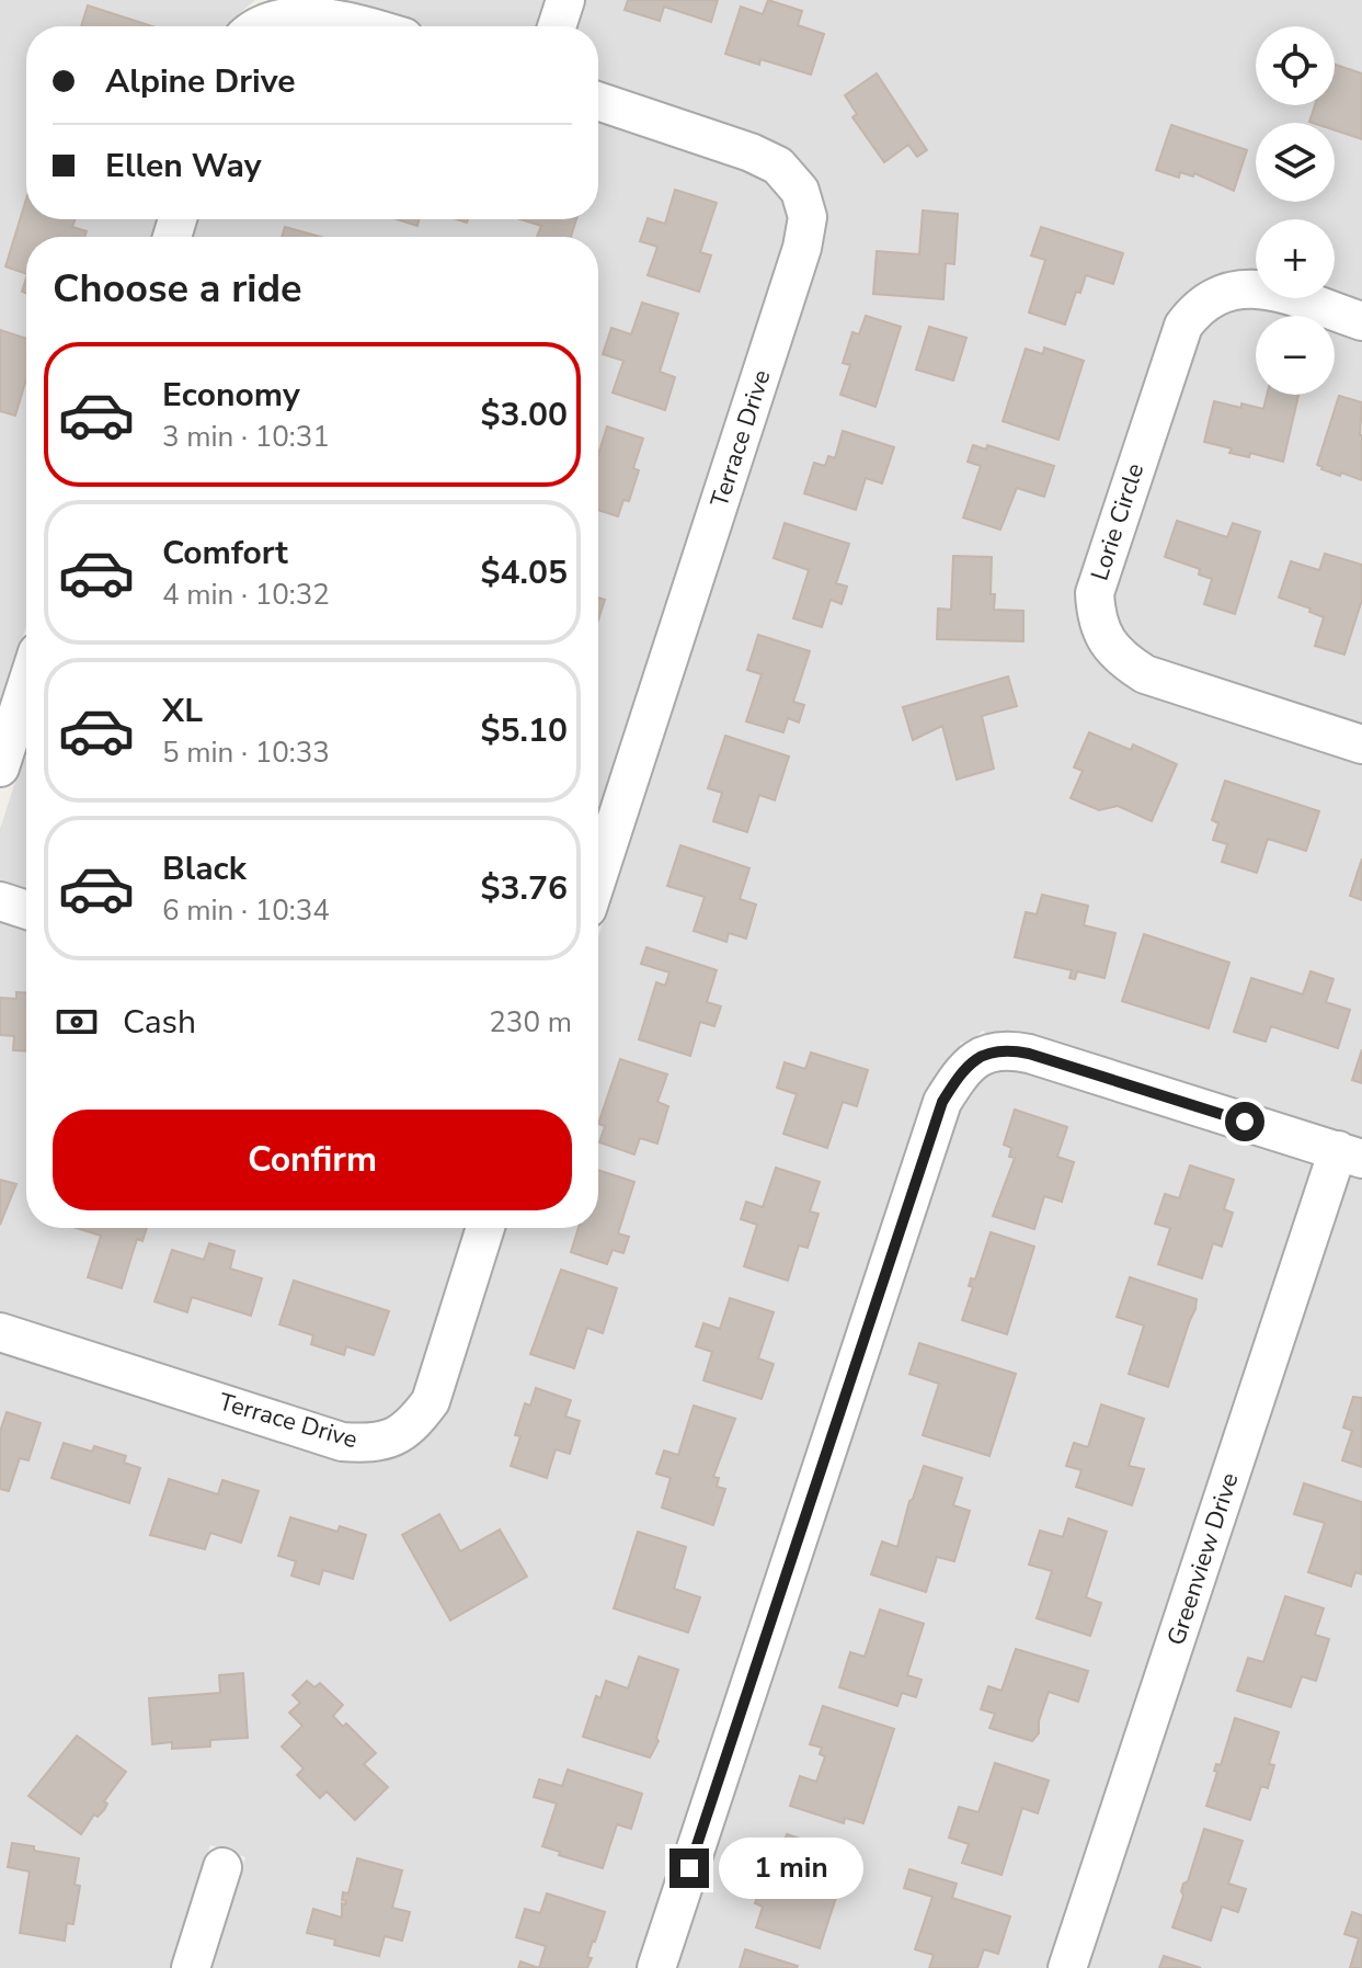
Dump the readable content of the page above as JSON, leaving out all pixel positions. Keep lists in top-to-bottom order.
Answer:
{
  "streets": {
    "street": ["Terrace Drive", "Lorie Circle", "Greenview Drive"]
  },
  "page": {
    "map_buttons": ["+", "−"],
    "banner": ["Alpine Drive", "Ellen Way"],
    "heading": "Choose a ride",
    "list": [
      {
        "name": "Economy",
        "note": "3 min · 10:31",
        "value": "$3.00"
      },
      {
        "name": "Comfort",
        "note": "4 min · 10:32",
        "value": "$4.05"
      },
      {
        "name": "XL",
        "note": "5 min · 10:33",
        "value": "$5.10"
      },
      {
        "name": "Black",
        "note": "6 min · 10:34",
        "value": "$3.76"
      }
    ],
    "pay": ["Cash", "230 m"],
    "buttons": "Confirm",
    "bubble": "1 min"
  }
}
